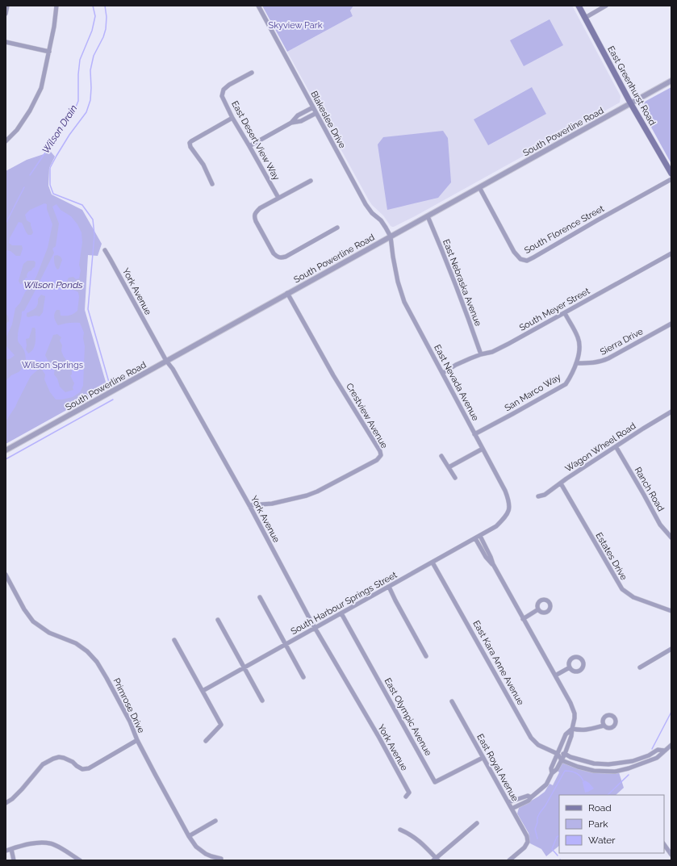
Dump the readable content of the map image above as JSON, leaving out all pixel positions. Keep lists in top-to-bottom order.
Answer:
{
  "streets": {
    "main road": ["East Greenhurst Road"],
    "street": [
      "Blakeslee Drive",
      "South Powerline Road",
      "East Desert View Way",
      "South Florence Street",
      "East Nebraska Avenue",
      "York Avenue",
      "South Meyer Street",
      "Sierra Drive",
      "East Nevada Avenue",
      "San Marco Way",
      "Crestview Avenue",
      "Wagon Wheel Road",
      "Ranch Road",
      "Estates Drive",
      "South Harbour Springs Street",
      "East Kara Anne Avenue",
      "Primrose Drive",
      "East Olympic Avenue",
      "East Royal Avenue"
    ]
  },
  "crossings": [
    ["East Greenhurst Road", "South Powerline Road"],
    ["Blakeslee Drive", "South Powerline Road"],
    ["Blakeslee Drive", "East Nevada Avenue"],
    ["South Powerline Road", "South Florence Street"],
    ["South Powerline Road", "East Nebraska Avenue"],
    ["South Powerline Road", "York Avenue"],
    ["South Powerline Road", "East Nevada Avenue"],
    ["South Powerline Road", "Crestview Avenue"],
    ["East Nebraska Avenue", "South Meyer Street"],
    ["York Avenue", "Crestview Avenue"],
    ["York Avenue", "South Harbour Springs Street"],
    ["South Meyer Street", "East Nevada Avenue"],
    ["South Meyer Street", "San Marco Way"],
    ["Sierra Drive", "San Marco Way"],
    ["East Nevada Avenue", "San Marco Way"],
    ["East Nevada Avenue", "South Harbour Springs Street"],
    ["Wagon Wheel Road", "Ranch Road"],
    ["Wagon Wheel Road", "Estates Drive"],
    ["South Harbour Springs Street", "East Kara Anne Avenue"],
    ["South Harbour Springs Street", "East Olympic Avenue"],
    ["East Olympic Avenue", "East Royal Avenue"]
  ],
  "water": ["Wilson Drain", "Wilson Ponds"],
  "parks": ["Skyview Park", "Wilson Springs"],
  "legend": ["Road", "Park", "Water"]
}
